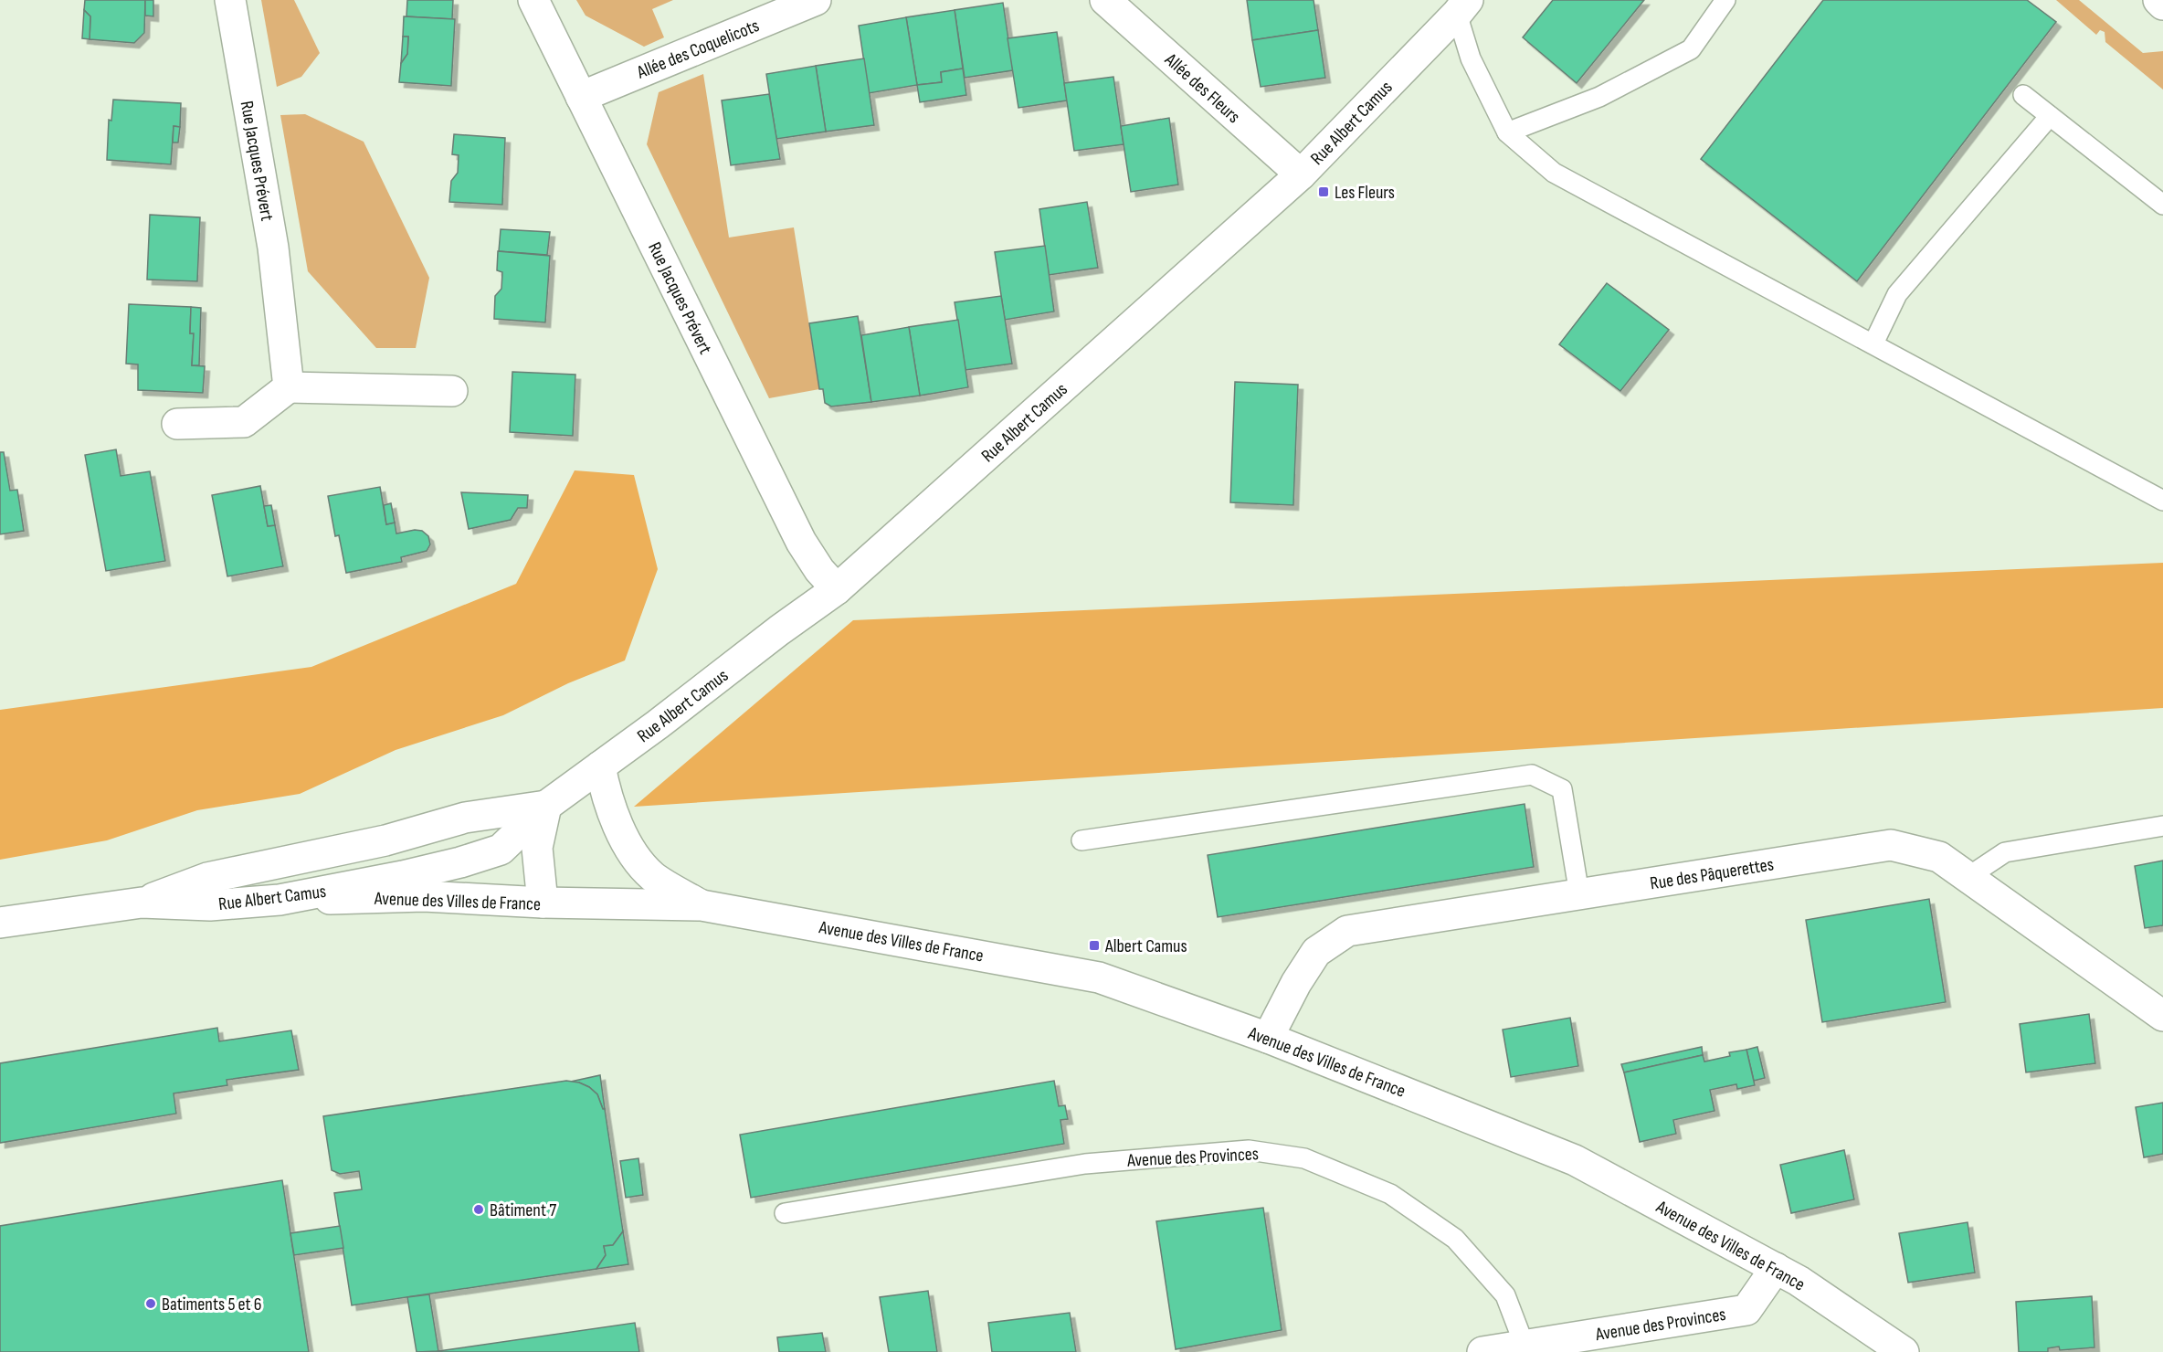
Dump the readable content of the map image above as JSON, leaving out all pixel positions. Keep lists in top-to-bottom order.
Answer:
{
  "streets": {
    "street": [
      "Allée des Coquelicots",
      "Allée des Fleurs",
      "Rue Albert Camus",
      "Rue Jacques Prévert",
      "Rue des Pâquerettes",
      "Avenue des Villes de France",
      "Avenue des Provinces"
    ]
  },
  "crossings": [
    ["Allée des Coquelicots", "Rue Jacques Prévert"],
    ["Allée des Fleurs", "Rue Albert Camus"],
    ["Rue Albert Camus", "Rue Jacques Prévert"],
    ["Rue Albert Camus", "Avenue des Villes de France"],
    ["Rue des Pâquerettes", "Avenue des Villes de France"],
    ["Avenue des Villes de France", "Avenue des Provinces"]
  ],
  "places": {
    "transit": ["Les Fleurs", "Albert Camus"],
    "other": ["Bâtiment 7", "Batiments 5 et 6"]
  }
}
